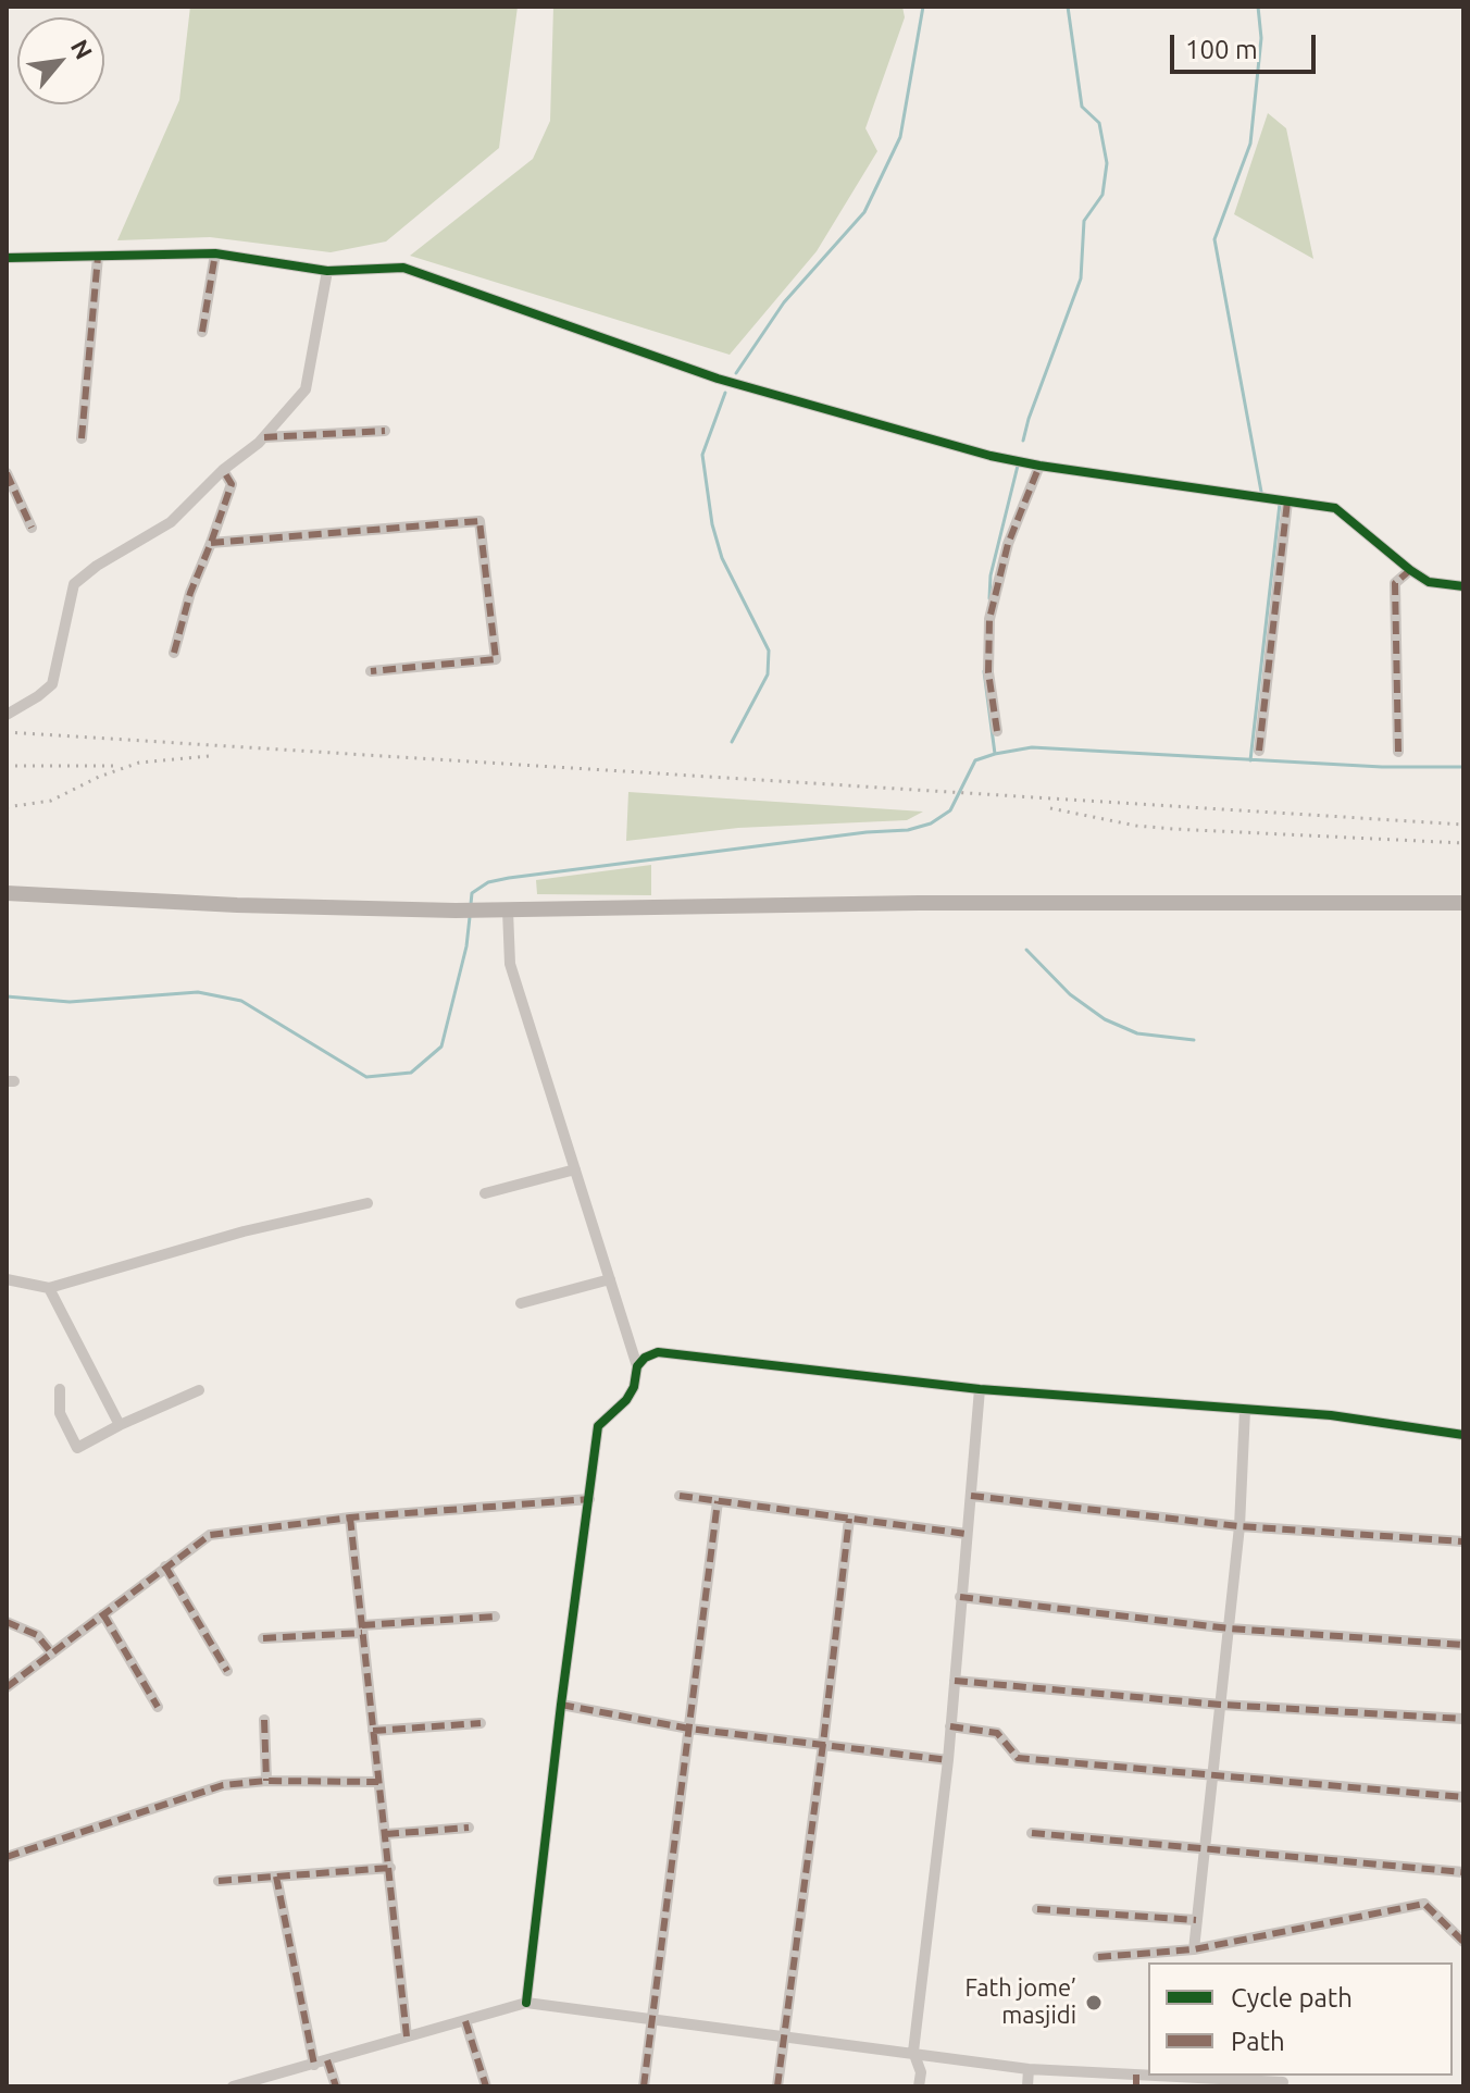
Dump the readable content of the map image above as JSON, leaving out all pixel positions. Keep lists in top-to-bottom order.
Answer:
{
  "places": ["Fath jome’ masjidi"],
  "legend": ["Cycle path", "Path"],
  "scale_bar": "100 m",
  "north": "top right"
}
